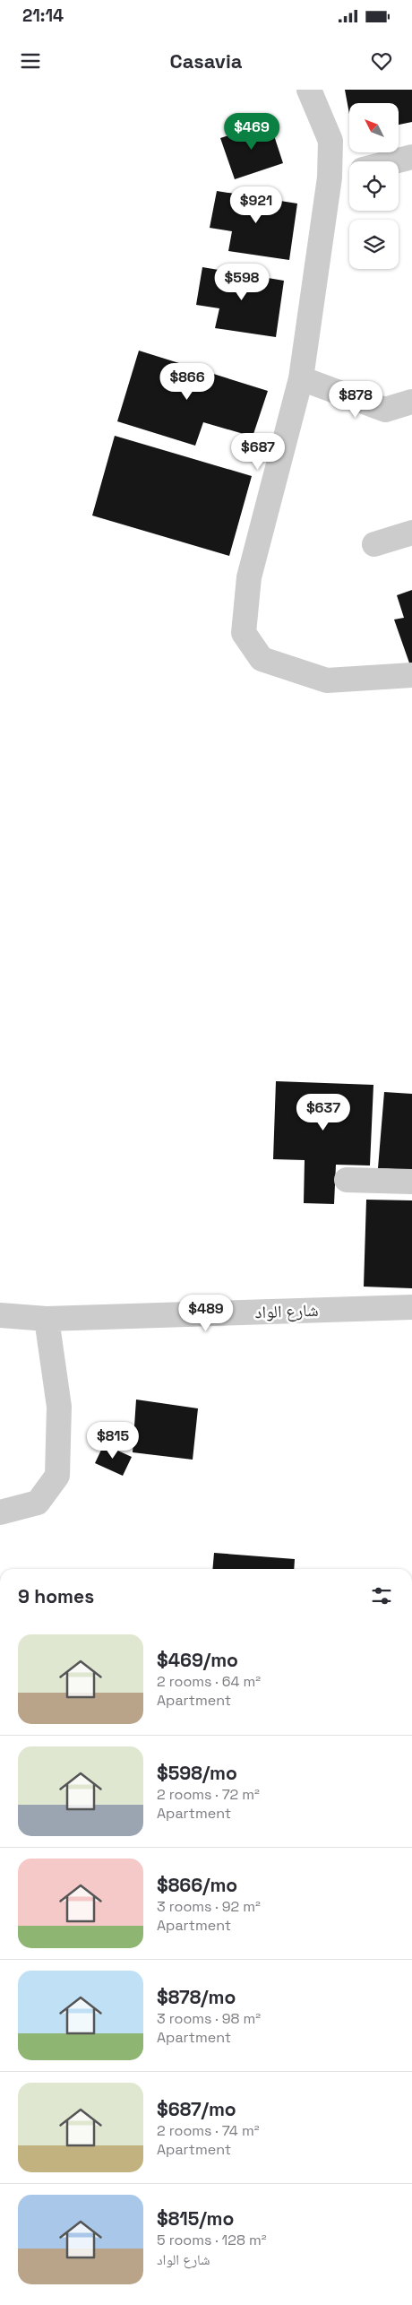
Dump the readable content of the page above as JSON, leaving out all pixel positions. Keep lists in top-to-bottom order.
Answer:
{
  "streets": {
    "street": ["شارع الواد"]
  },
  "north": "top left",
  "page": {
    "status": "21:14",
    "header": "Casavia",
    "price": [
      "$469",
      "$921",
      "$598",
      "$866",
      "$878",
      "$687",
      "$637",
      "$489",
      "$815"
    ],
    "heading": "9 homes",
    "list": [
      {
        "name": "$469/mo",
        "note": "2 rooms · 64 m² · Apartment"
      },
      {
        "name": "$598/mo",
        "note": "2 rooms · 72 m² · Apartment"
      },
      {
        "name": "$866/mo",
        "note": "3 rooms · 92 m² · Apartment"
      },
      {
        "name": "$878/mo",
        "note": "3 rooms · 98 m² · Apartment"
      },
      {
        "name": "$687/mo",
        "note": "2 rooms · 74 m² · Apartment"
      },
      {
        "name": "$815/mo",
        "note": "5 rooms · 128 m² · شارع الواد"
      }
    ]
  }
}
